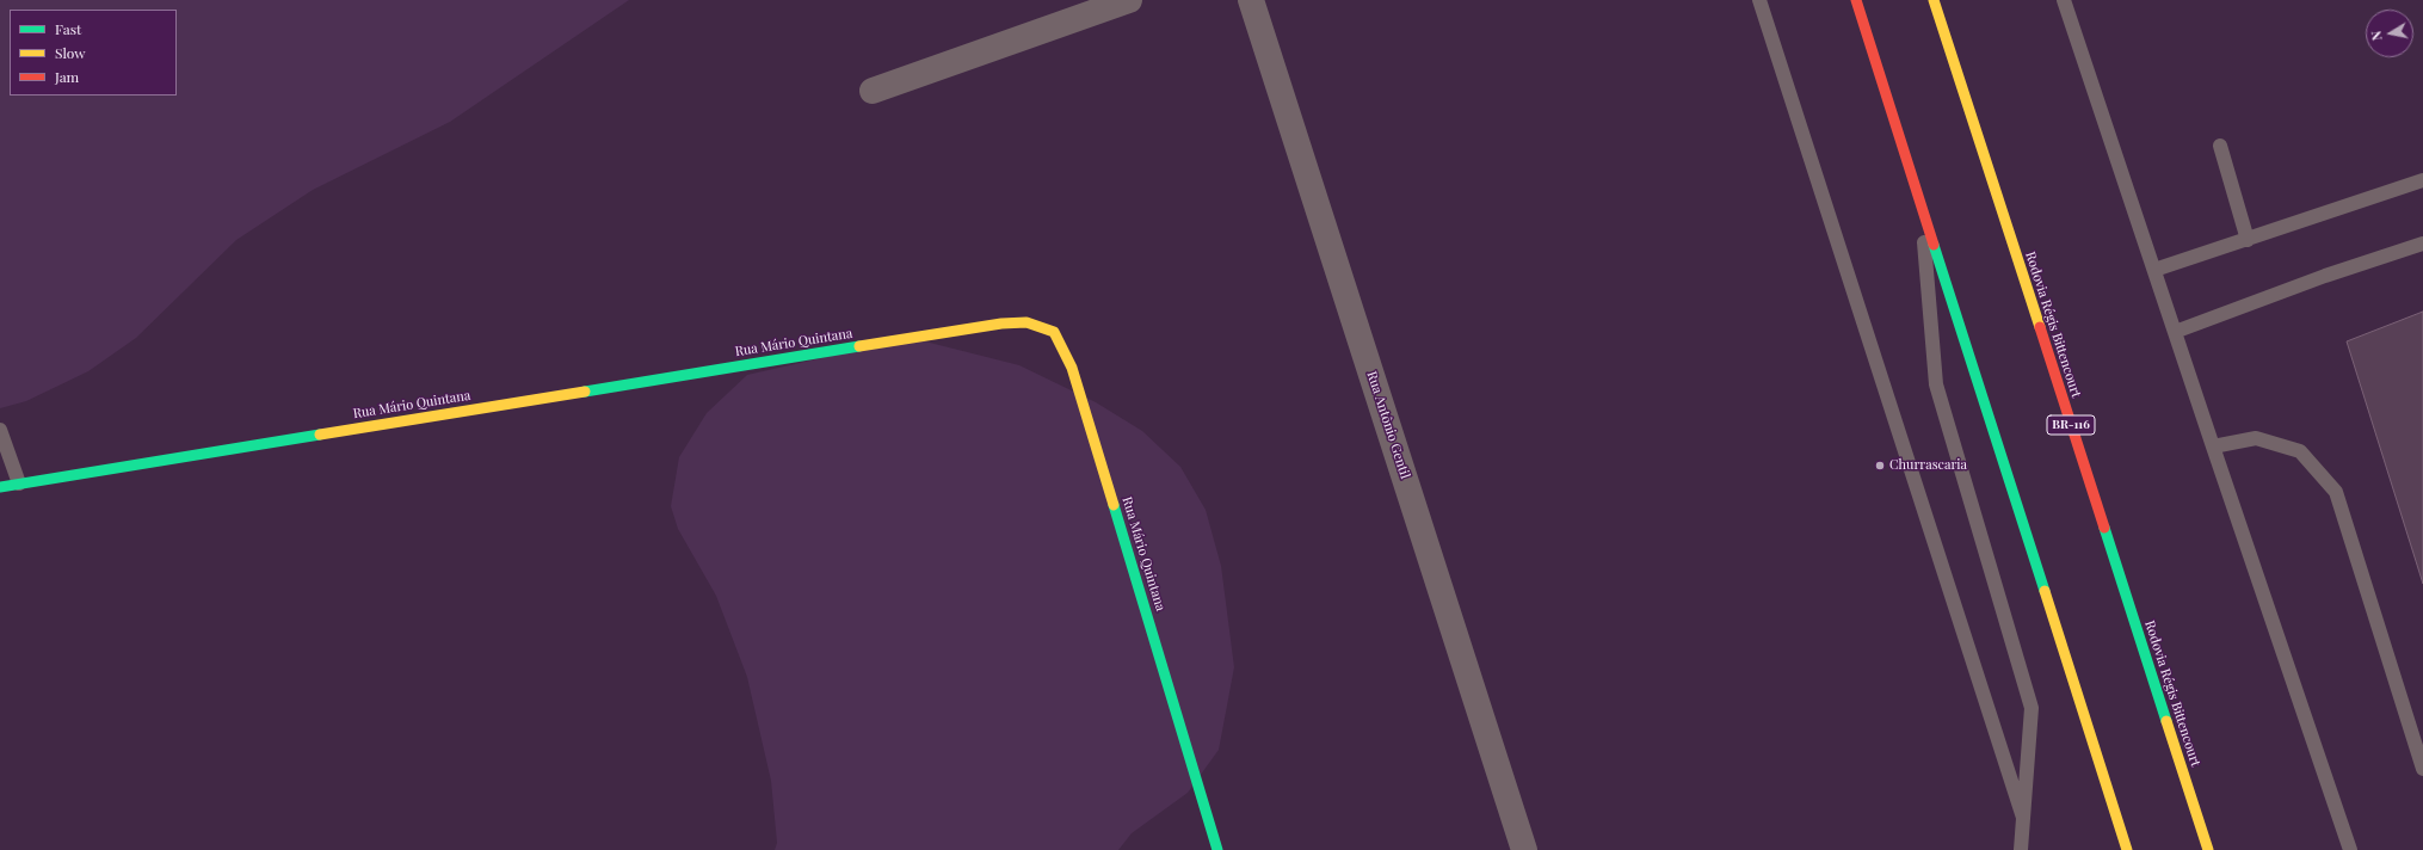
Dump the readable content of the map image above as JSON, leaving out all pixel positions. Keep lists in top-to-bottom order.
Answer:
{
  "streets": {
    "main road": ["Rodovia Régis Bittencourt", "Rua Mário Quintana", "BR-116"],
    "street": ["Rua Antônio Gentil"]
  },
  "places": ["Churrascaria"],
  "legend": ["Fast", "Slow", "Jam"],
  "north": "left"
}
